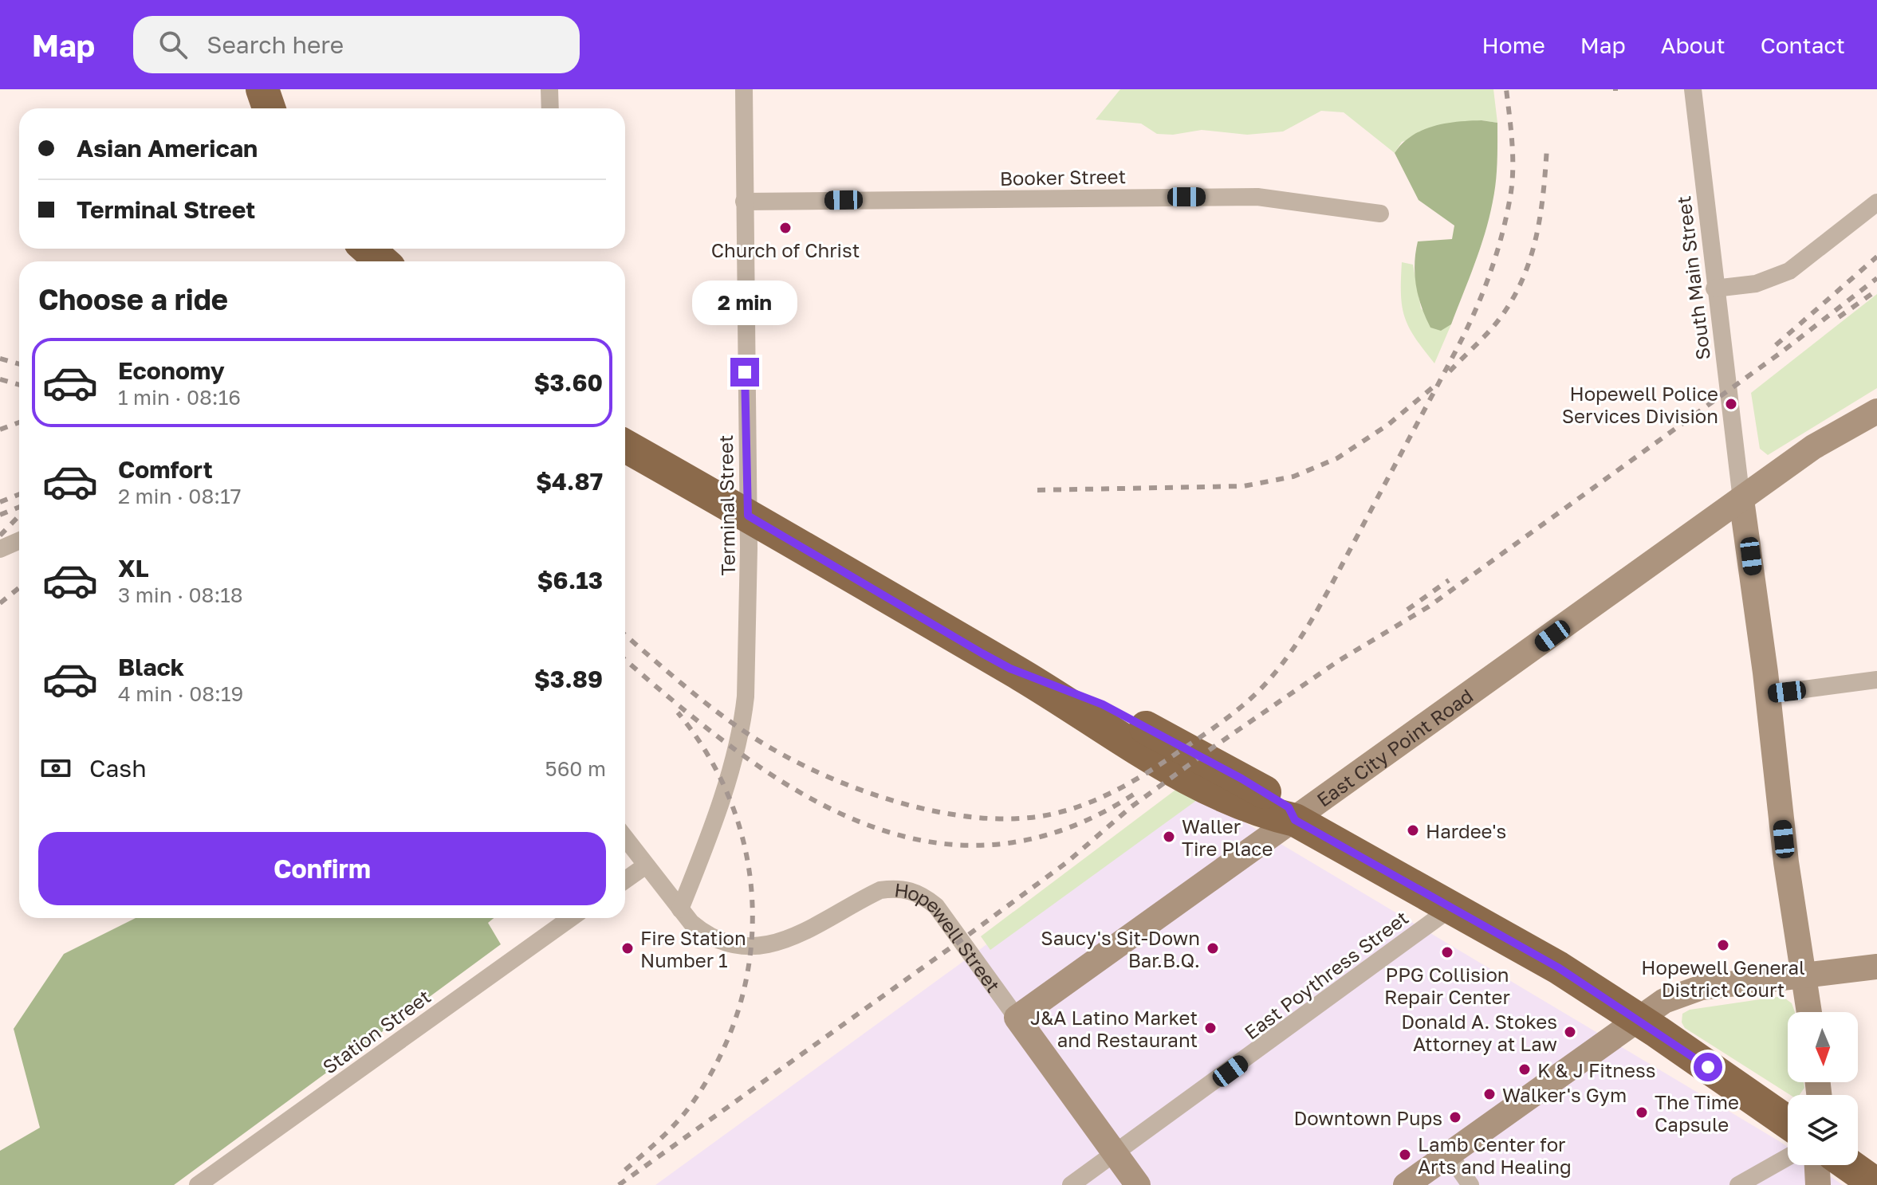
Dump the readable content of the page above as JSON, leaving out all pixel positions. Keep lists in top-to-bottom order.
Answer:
{
  "streets": {
    "street": [
      "Booker Street",
      "South Main Street",
      "Terminal Street",
      "East City Point Road",
      "Hopewell Street",
      "East Poythress Street",
      "Station Street"
    ]
  },
  "crossings": [
    ["Booker Street", "Terminal Street"],
    ["South Main Street", "East City Point Road"],
    ["Terminal Street", "Hopewell Street"],
    ["East City Point Road", "Hopewell Street"],
    ["Hopewell Street", "East Poythress Street"]
  ],
  "places": [
    "Church of Christ",
    "Hopewell Police Services Division",
    "Hardee's",
    "Waller Tire Place",
    "Hopewell General District Court",
    "Fire Station Number 1",
    "Saucy's Sit-Down Bar.B.Q.",
    "PPG Collision Repair Center",
    "J&A Latino Market and Restaurant",
    "Donald A. Stokes Attorney at Law",
    "K & J Fitness",
    "Walker's Gym",
    "The Time Capsule",
    "Downtown Pups",
    "Lamb Center for Arts and Healing"
  ],
  "north": "bottom",
  "page": {
    "header": "Map",
    "search": "Search here",
    "nav": [
      "Home",
      "Map",
      "About",
      "Contact"
    ],
    "banner": ["Asian American", "Terminal Street"],
    "heading": "Choose a ride",
    "bubble": "2 min",
    "list": [
      {
        "name": "Economy",
        "note": "1 min · 08:16",
        "value": "$3.60"
      },
      {
        "name": "Comfort",
        "note": "2 min · 08:17",
        "value": "$4.87"
      },
      {
        "name": "XL",
        "note": "3 min · 08:18",
        "value": "$6.13"
      },
      {
        "name": "Black",
        "note": "4 min · 08:19",
        "value": "$3.89"
      }
    ],
    "pay": ["Cash", "560 m"],
    "buttons": "Confirm"
  }
}
